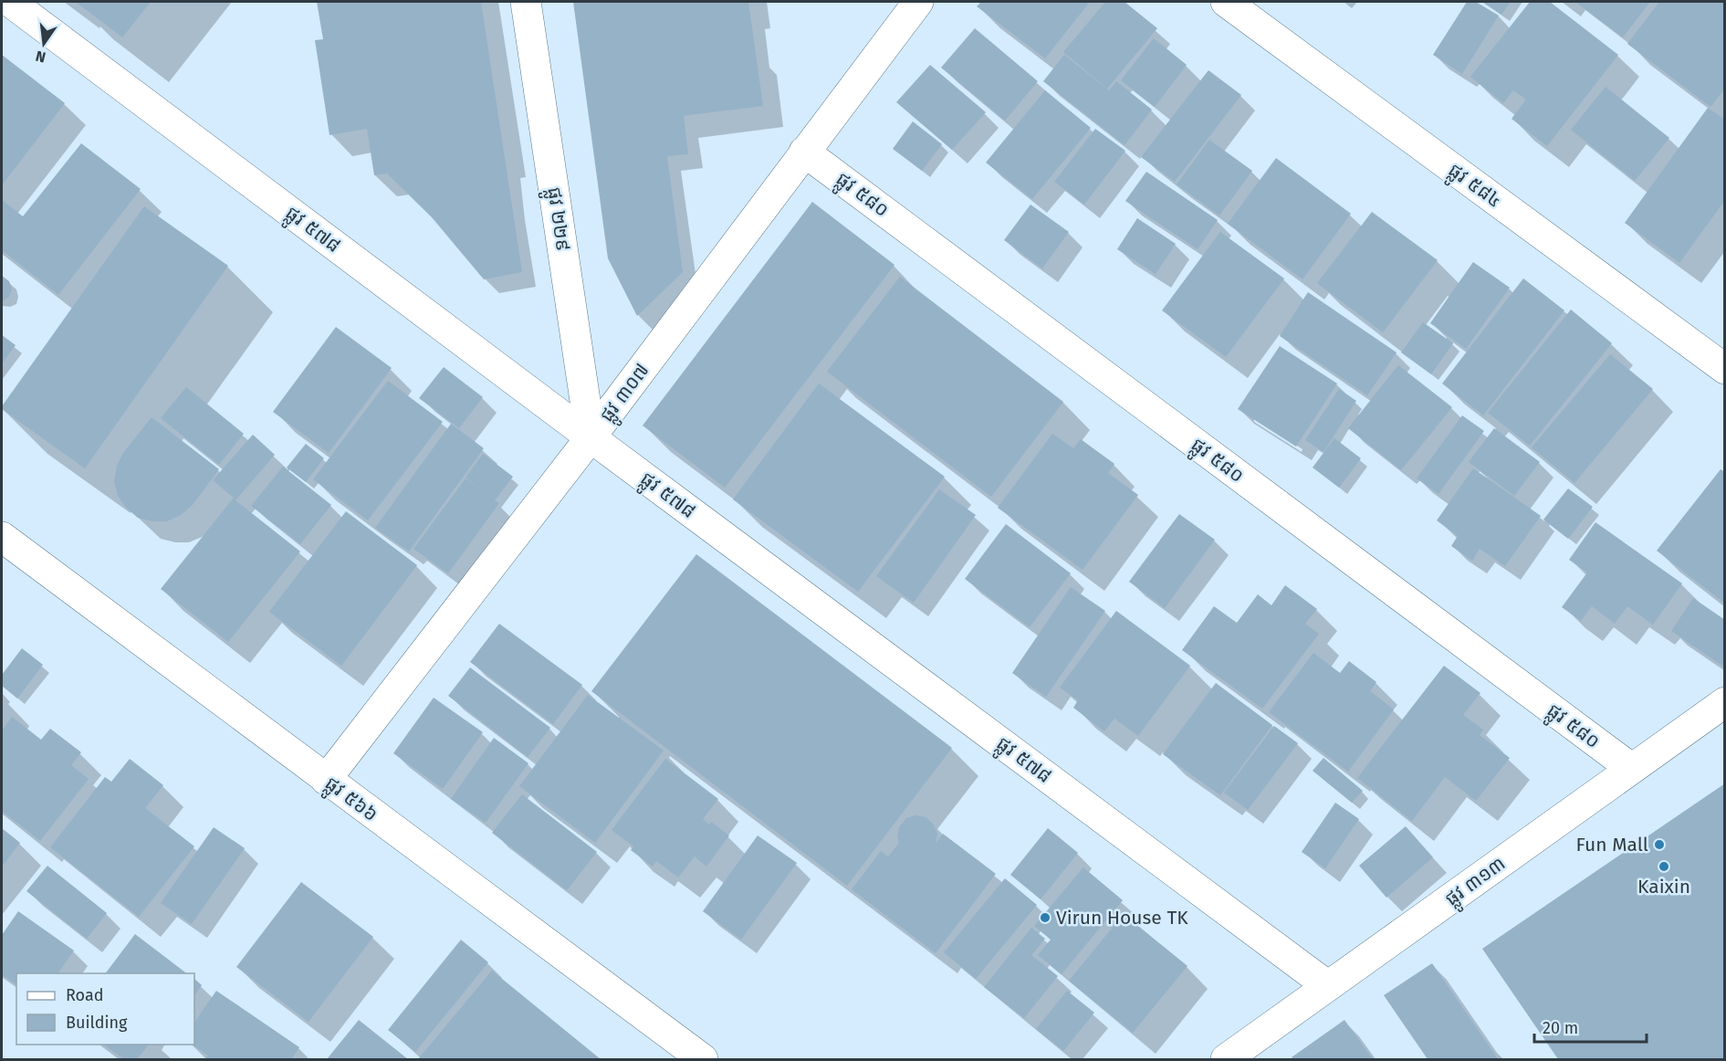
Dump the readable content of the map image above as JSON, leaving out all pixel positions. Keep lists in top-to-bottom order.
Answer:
{
  "streets": {
    "street": [
      "ផ្លូវ ៥៨៤",
      "ផ្លូវ ៥៨០",
      "ផ្លូវ ២២៩",
      "ផ្លូវ ៥៧៨",
      "ផ្លូវ ៣០៧",
      "ផ្លូវ ៥៦៦",
      "ផ្លូវ ៣១៣"
    ]
  },
  "crossings": [
    ["ផ្លូវ ៥៨០", "ផ្លូវ ៣០៧"],
    ["ផ្លូវ ៥៨០", "ផ្លូវ ៣១៣"],
    ["ផ្លូវ ២២៩", "ផ្លូវ ៥៧៨"],
    ["ផ្លូវ ២២៩", "ផ្លូវ ៣០៧"],
    ["ផ្លូវ ៥៧៨", "ផ្លូវ ៣០៧"],
    ["ផ្លូវ ៥៧៨", "ផ្លូវ ៣១៣"],
    ["ផ្លូវ ៣០៧", "ផ្លូវ ៥៦៦"]
  ],
  "places": ["Fun Mall", "Kaixin", "Virun House TK"],
  "legend": ["Road", "Building"],
  "scale_bar": "20 m",
  "north": "bottom"
}
